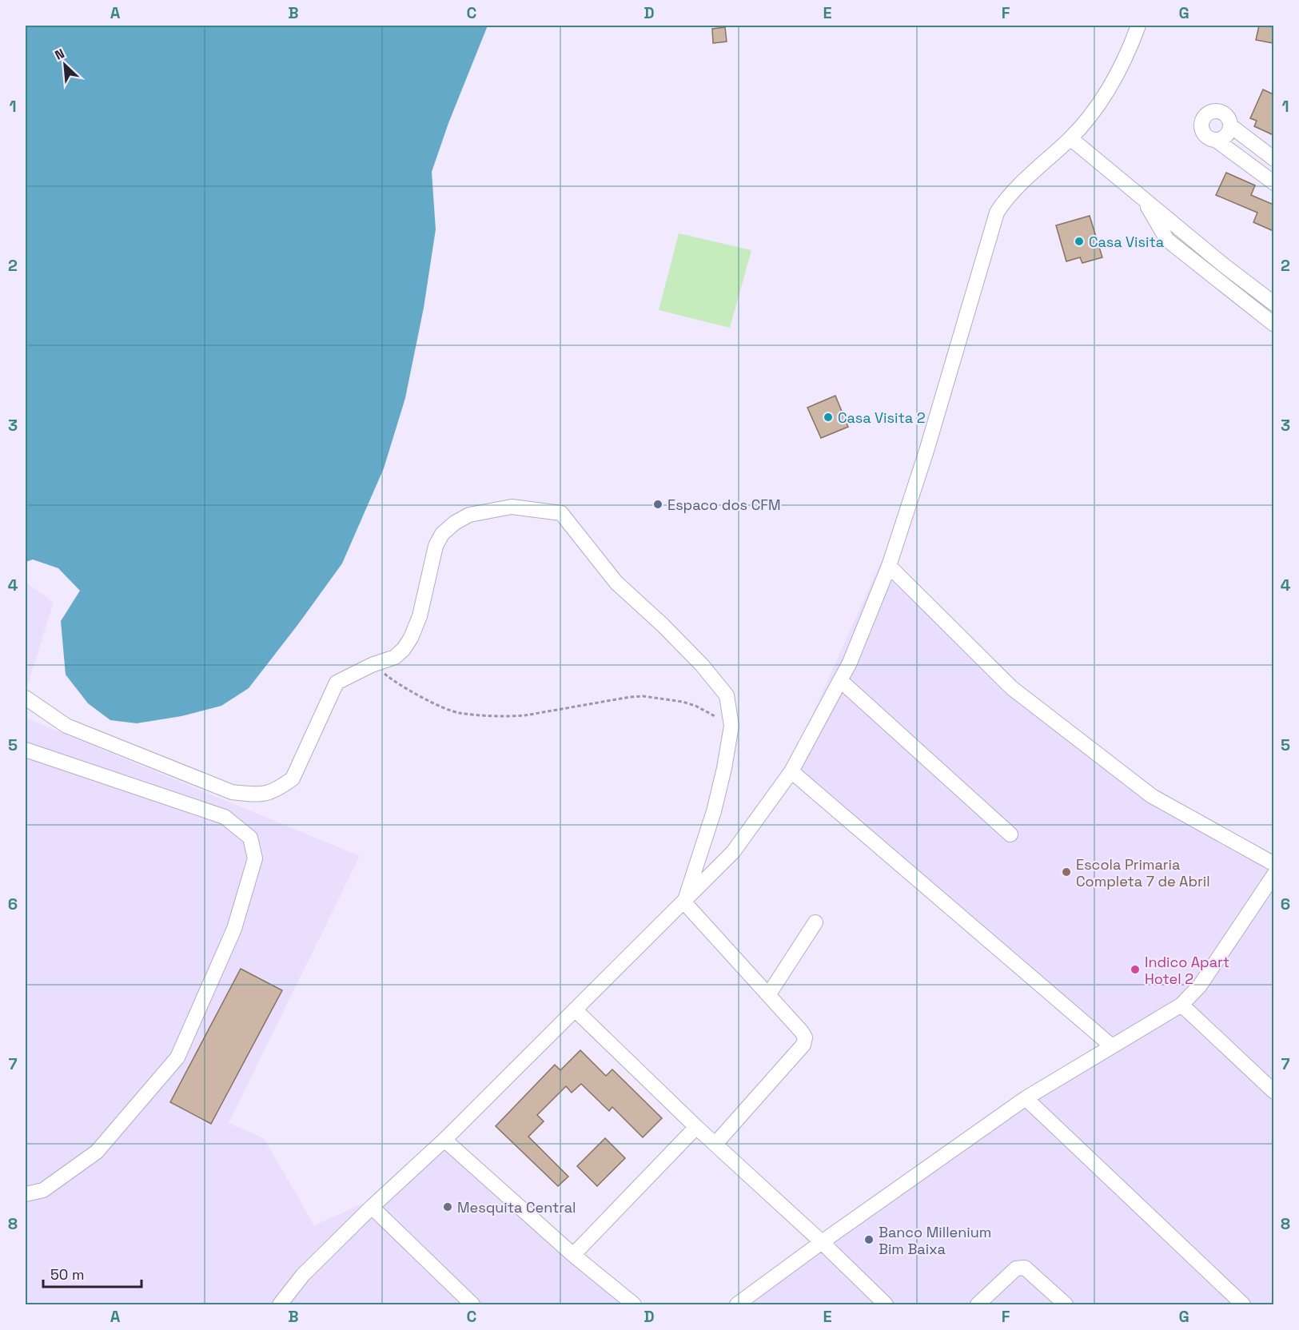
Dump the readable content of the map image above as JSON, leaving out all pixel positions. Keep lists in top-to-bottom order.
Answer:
{
  "places": [
    "Casa Visita",
    "Casa Visita 2",
    "Espaco dos CFM",
    "Escola Primaria Completa 7 de Abril",
    "Indico Apart Hotel 2",
    "Mesquita Central",
    "Banco Millenium Bim Baixa"
  ],
  "scale_bar": "50 m",
  "north": "top left",
  "grid": {
    "columns": [
      "A",
      "B",
      "C",
      "D",
      "E",
      "F",
      "G"
    ],
    "rows": [
      "1",
      "2",
      "3",
      "4",
      "5",
      "6",
      "7",
      "8"
    ]
  }
}
